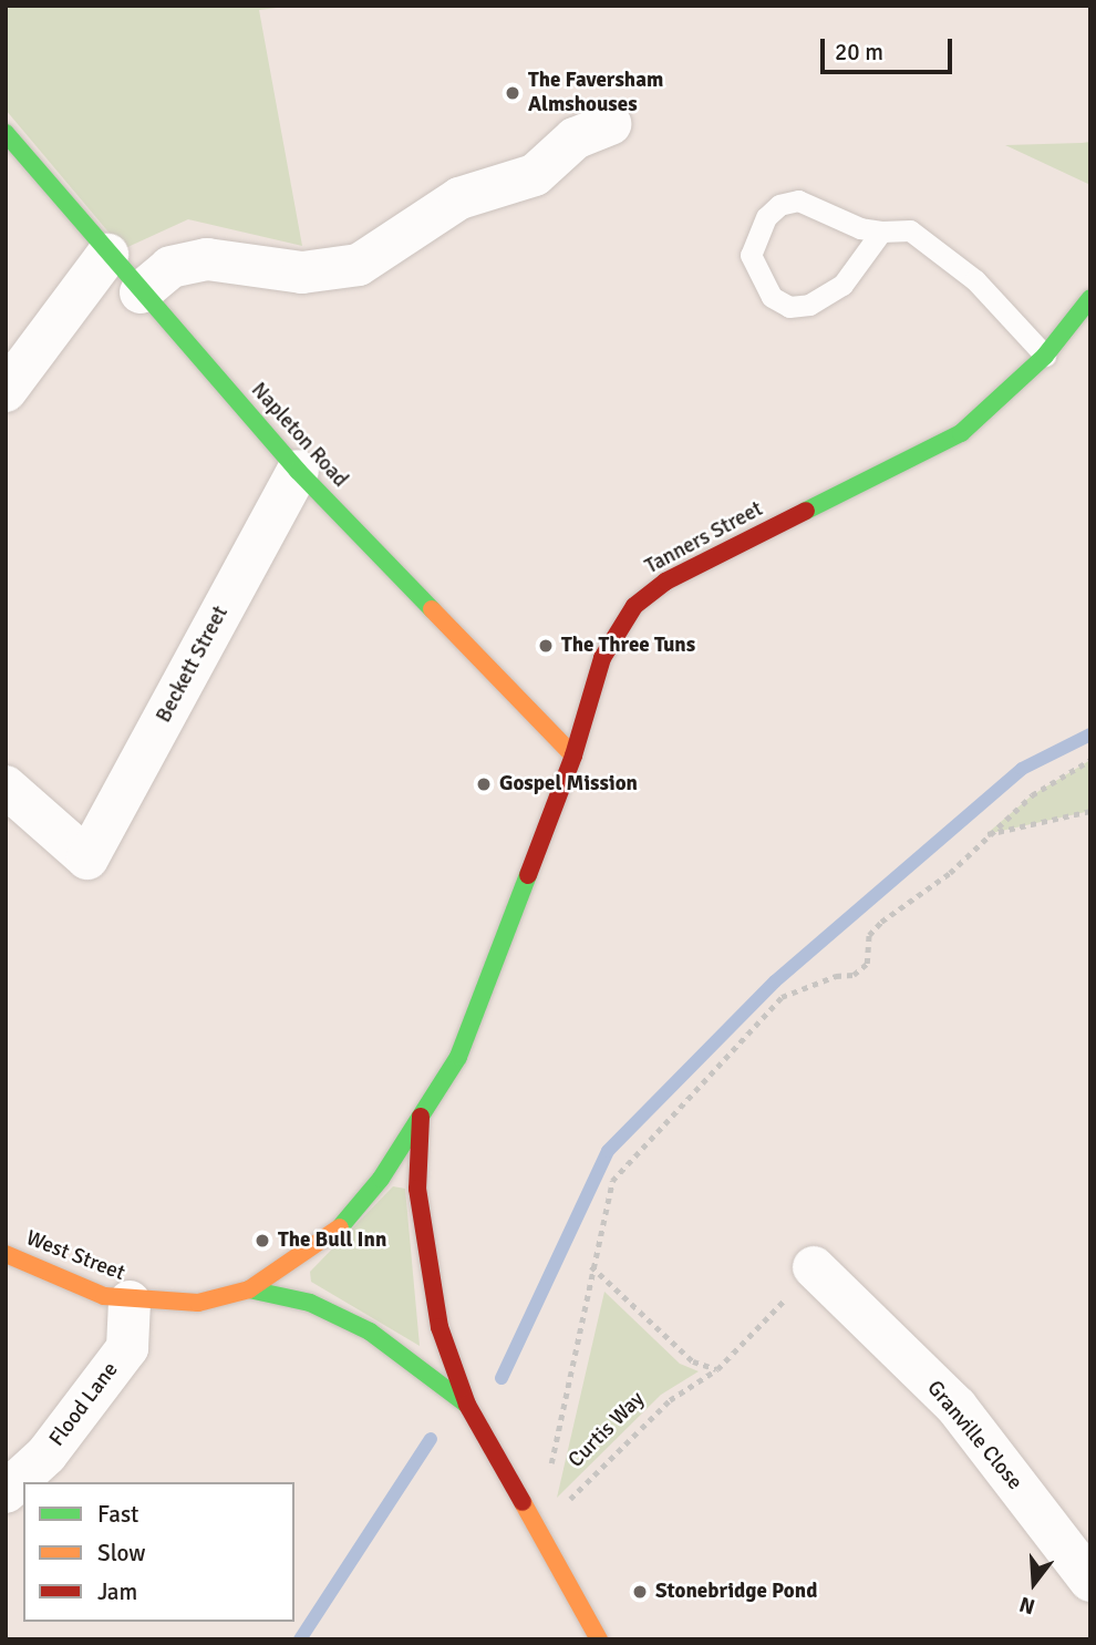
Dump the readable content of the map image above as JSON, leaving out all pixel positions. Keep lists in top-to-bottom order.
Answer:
{
  "streets": {
    "street": [
      "Napleton Road",
      "Tanners Street",
      "Beckett Street",
      "West Street",
      "Flood Lane",
      "Granville Close"
    ],
    "path": ["Curtis Way"]
  },
  "crossings": [
    ["Napleton Road", "Tanners Street"],
    ["Napleton Road", "Beckett Street"],
    ["Tanners Street", "West Street"],
    ["West Street", "Flood Lane"],
    ["Curtis Way", "Granville Close"]
  ],
  "places": [
    "The Faversham Almshouses",
    "The Three Tuns",
    "Gospel Mission",
    "The Bull Inn",
    "Stonebridge Pond"
  ],
  "legend": ["Fast", "Slow", "Jam"],
  "scale_bar": "20 m",
  "north": "bottom"
}
